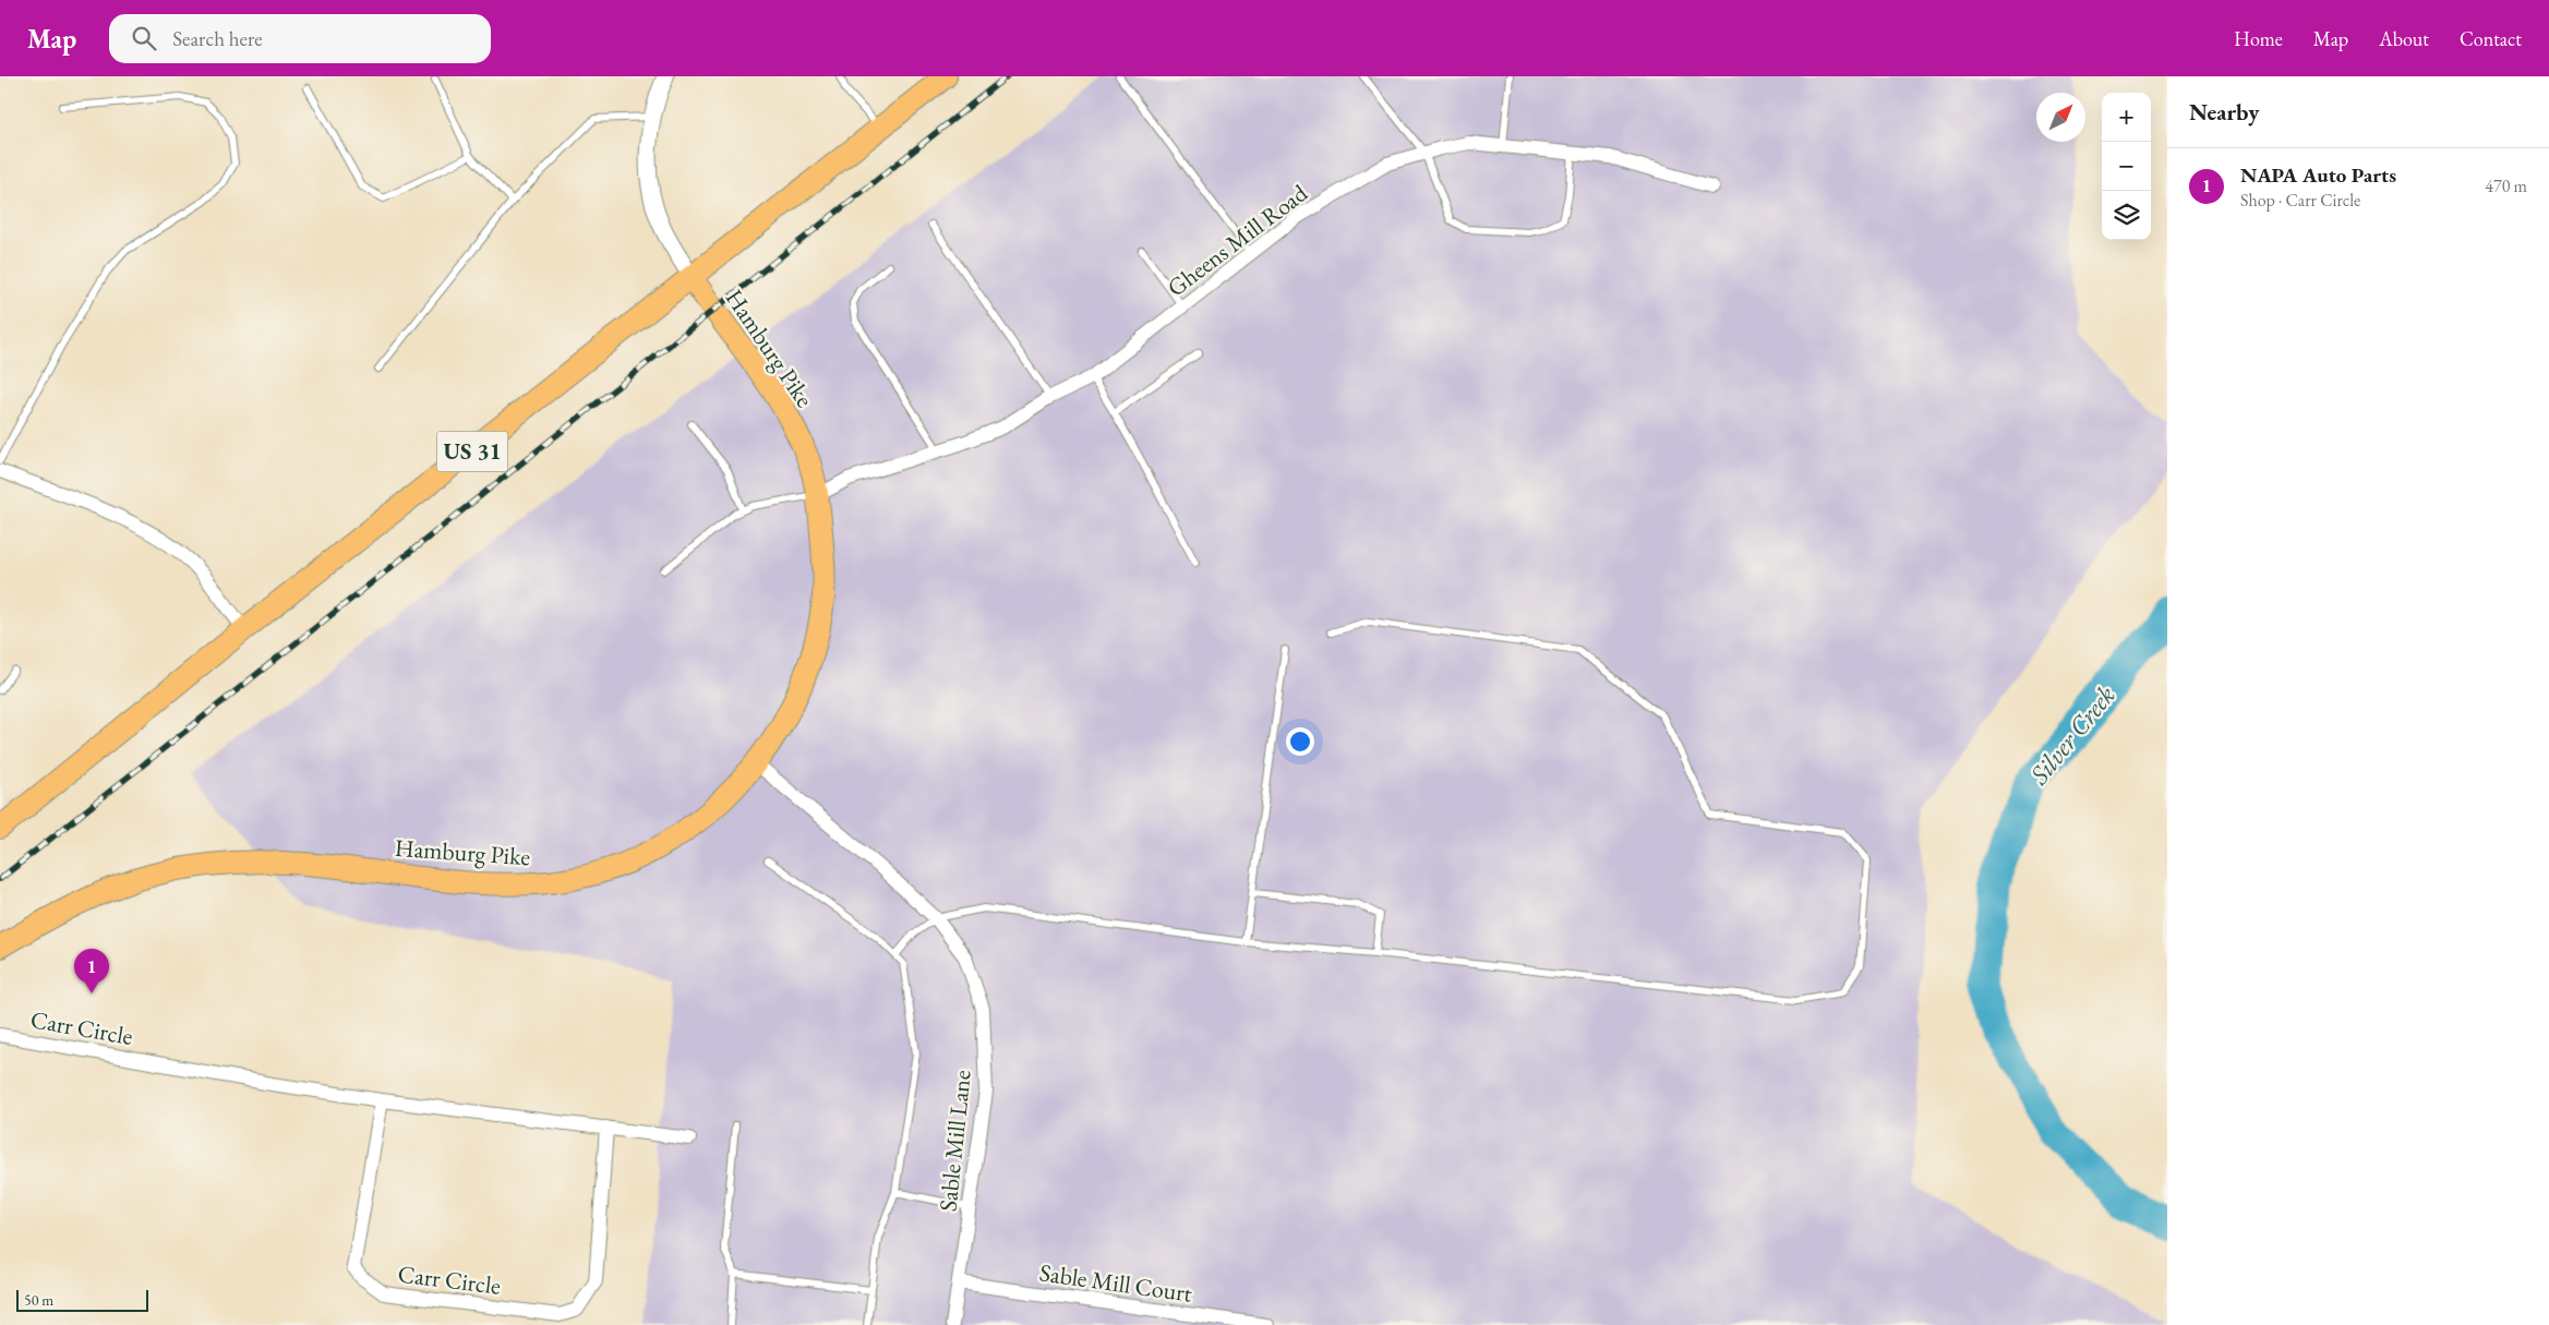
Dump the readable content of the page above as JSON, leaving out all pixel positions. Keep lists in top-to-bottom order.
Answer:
{
  "streets": {
    "main road": ["Hamburg Pike", "US 31"],
    "street": [
      "Gheens Mill Road",
      "Carr Circle",
      "Sable Mill Lane",
      "Sable Mill Court"
    ]
  },
  "crossings": [
    ["Gheens Mill Road", "Hamburg Pike"],
    ["Hamburg Pike", "US 31"],
    ["Hamburg Pike", "Sable Mill Lane"],
    ["Sable Mill Lane", "Sable Mill Court"]
  ],
  "water": ["Silver Creek"],
  "scale_bar": "50 m",
  "north": "top right",
  "page": {
    "header": "Map",
    "search": "Search here",
    "nav": [
      "Home",
      "Map",
      "About",
      "Contact"
    ],
    "heading": "Nearby",
    "map_buttons": ["+", "−"],
    "list": [
      {
        "mark": "1",
        "name": "NAPA Auto Parts",
        "note": "Shop · Carr Circle",
        "value": "470 m"
      }
    ],
    "pins": "1",
    "scale": "50 m"
  }
}
